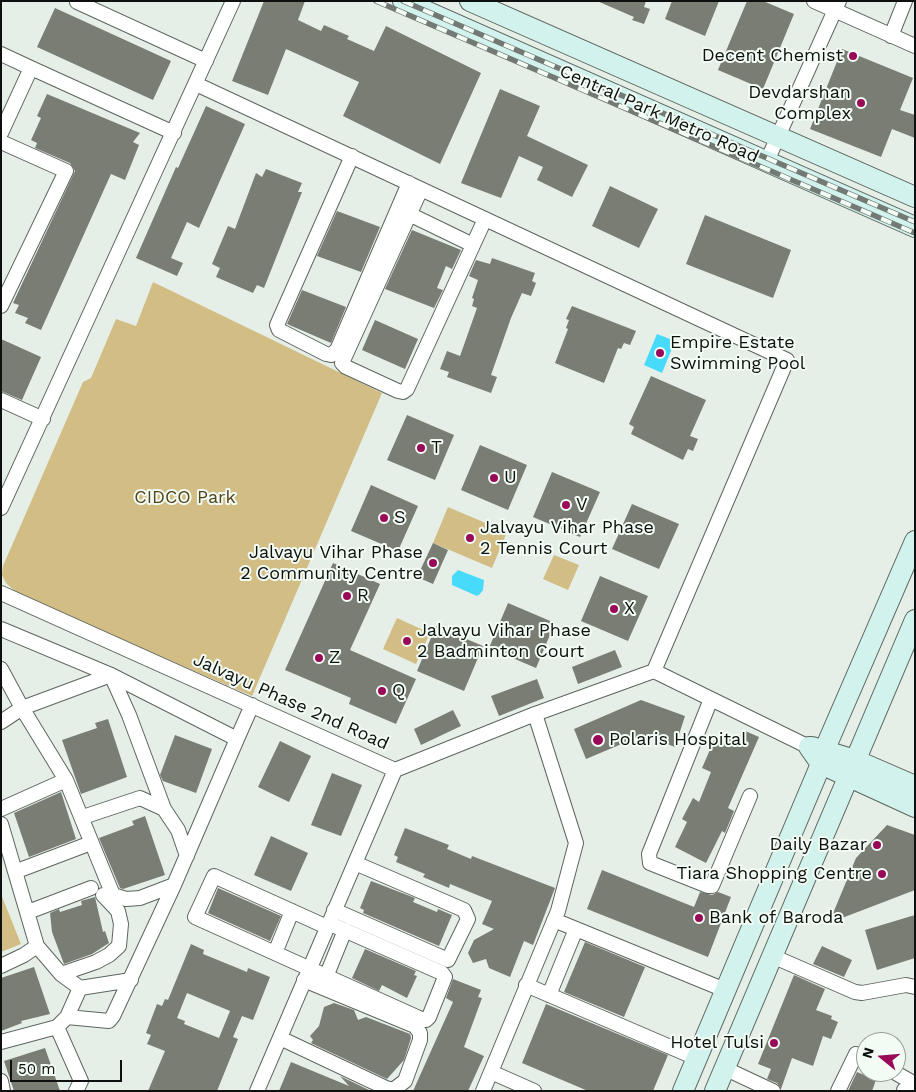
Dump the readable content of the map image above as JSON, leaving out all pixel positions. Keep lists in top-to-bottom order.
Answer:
{
  "streets": {
    "main road": ["Central Park Metro Road"],
    "street": ["Jalvayu Phase 2nd Road"]
  },
  "parks": ["CIDCO Park"],
  "places": [
    "Decent Chemist",
    "Devdarshan Complex",
    "Empire Estate Swimming Pool",
    "T",
    "U",
    "V",
    "S",
    "Jalvayu Vihar Phase 2 Tennis Court",
    "Jalvayu Vihar Phase 2 Community Centre",
    "R",
    "X",
    "Jalvayu Vihar Phase 2 Badminton Court",
    "Z",
    "Q",
    "Polaris Hospital",
    "Daily Bazar",
    "Tiara Shopping Centre",
    "Bank of Baroda",
    "Hotel Tulsi"
  ],
  "scale_bar": "50 m",
  "north": "left"
}
